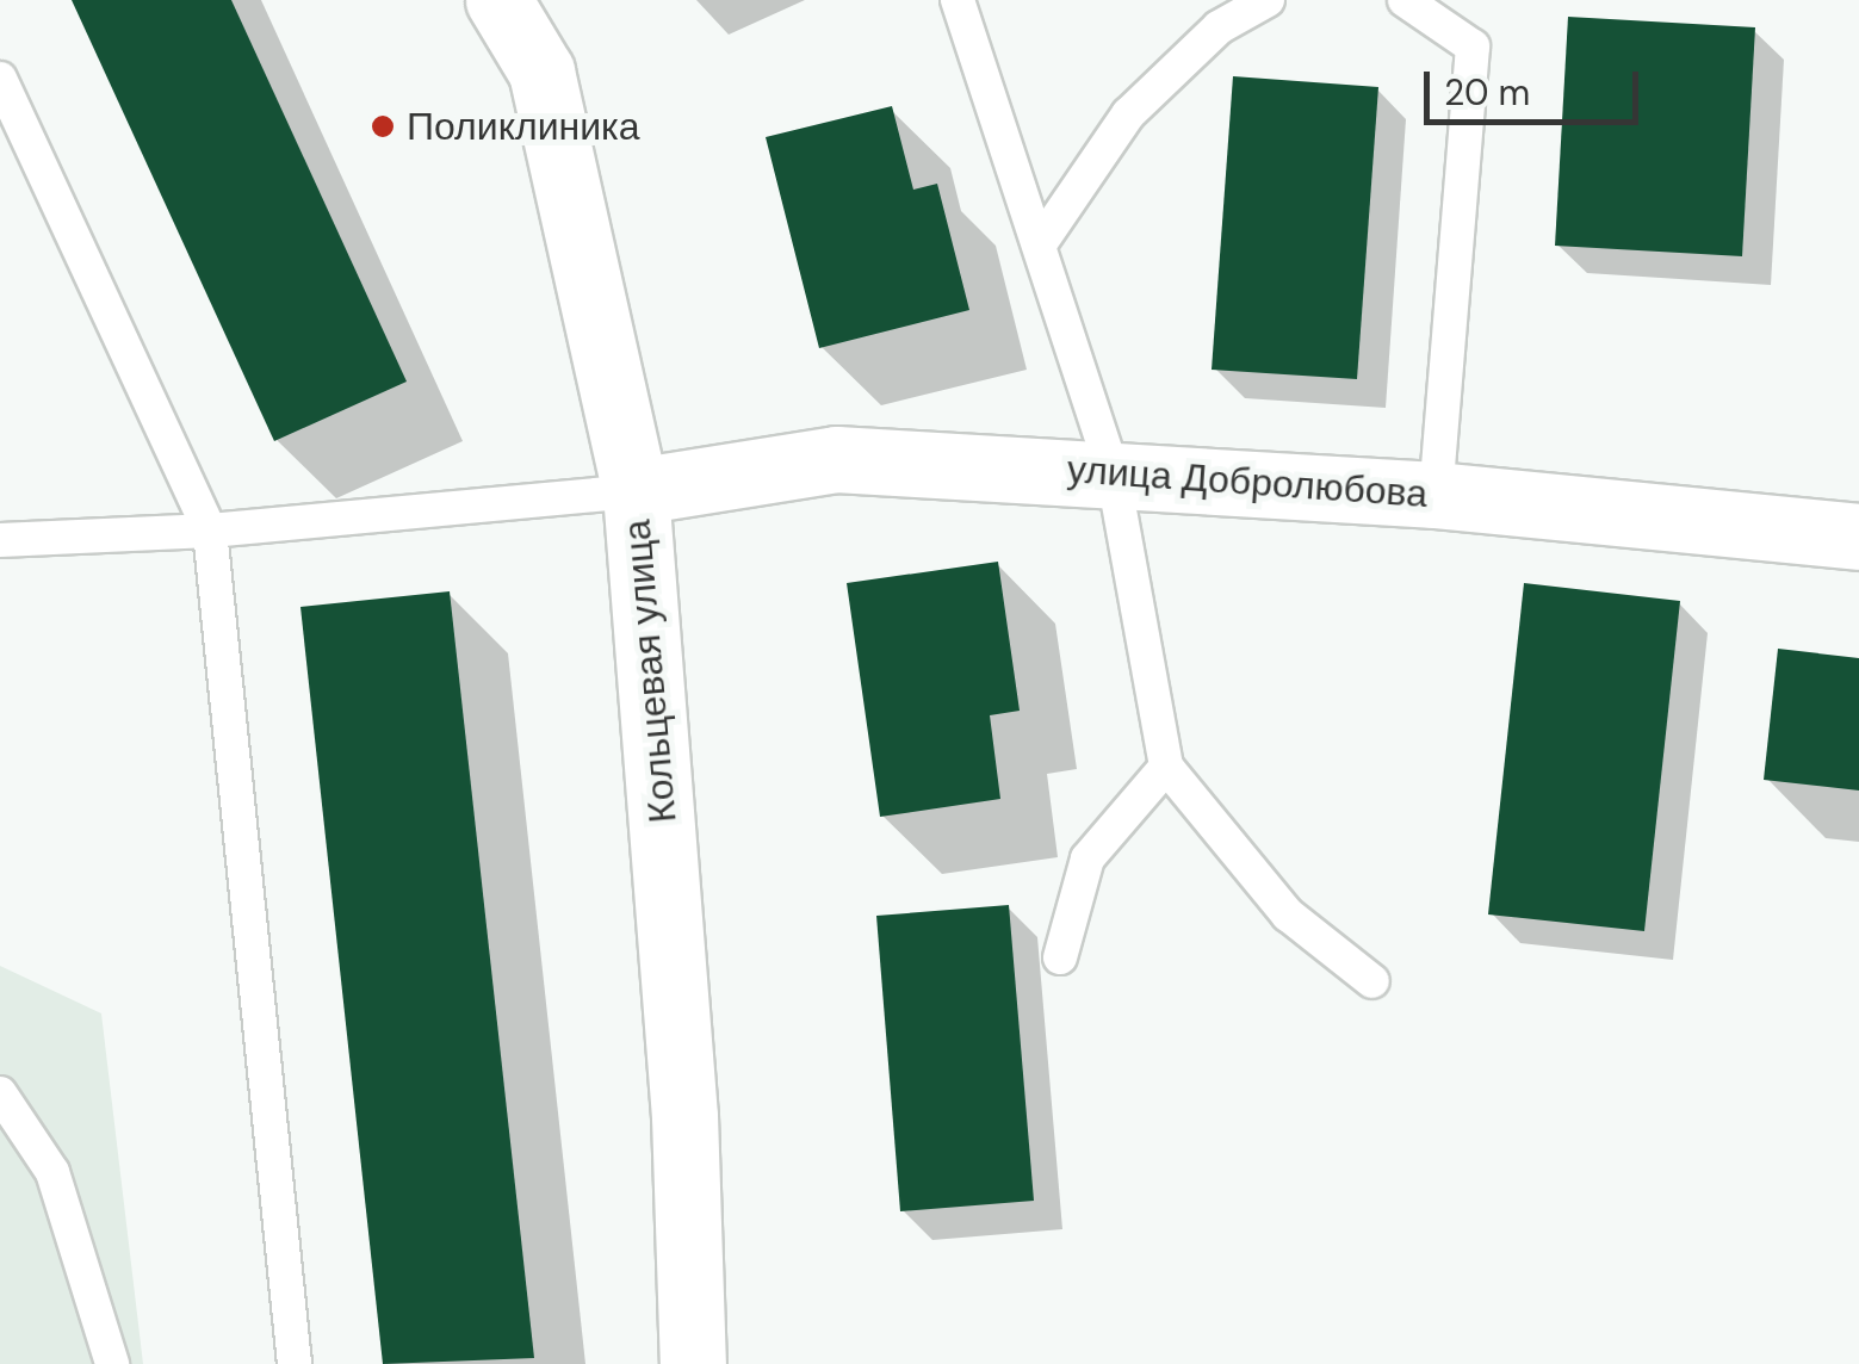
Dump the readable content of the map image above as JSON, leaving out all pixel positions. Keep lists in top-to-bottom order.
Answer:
{
  "streets": {
    "street": ["улица Добролюбова", "Кольцевая улица"]
  },
  "crossings": [
    ["улица Добролюбова", "Кольцевая улица"]
  ],
  "places": ["Поликлиника"],
  "scale_bar": "20 m"
}
